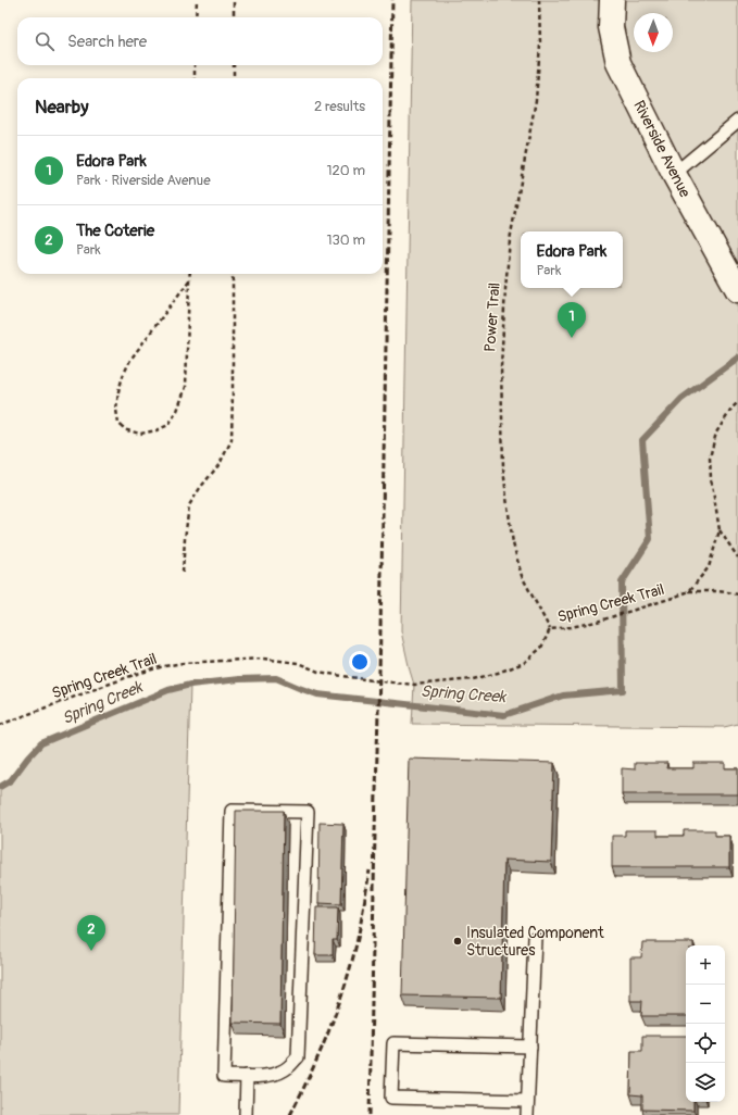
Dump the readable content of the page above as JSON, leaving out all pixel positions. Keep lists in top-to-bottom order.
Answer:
{
  "streets": {
    "street": ["Riverside Avenue"],
    "path": ["Power Trail", "Spring Creek Trail"]
  },
  "crossings": [
    ["Power Trail", "Spring Creek Trail"]
  ],
  "water": ["Spring Creek"],
  "places": ["Insulated Component Structures"],
  "north": "bottom",
  "page": {
    "search": "Search here",
    "heading": ["Nearby", "2 results"],
    "list": [
      {
        "mark": "1",
        "name": "Edora Park",
        "note": "Park · Riverside Avenue",
        "value": "120 m"
      },
      {
        "mark": "2",
        "name": "The Coterie",
        "note": "Park",
        "value": "130 m"
      }
    ],
    "popup": ["Edora Park", "Park"],
    "pins": ["1", "2"],
    "map_buttons": ["+", "−"]
  }
}
